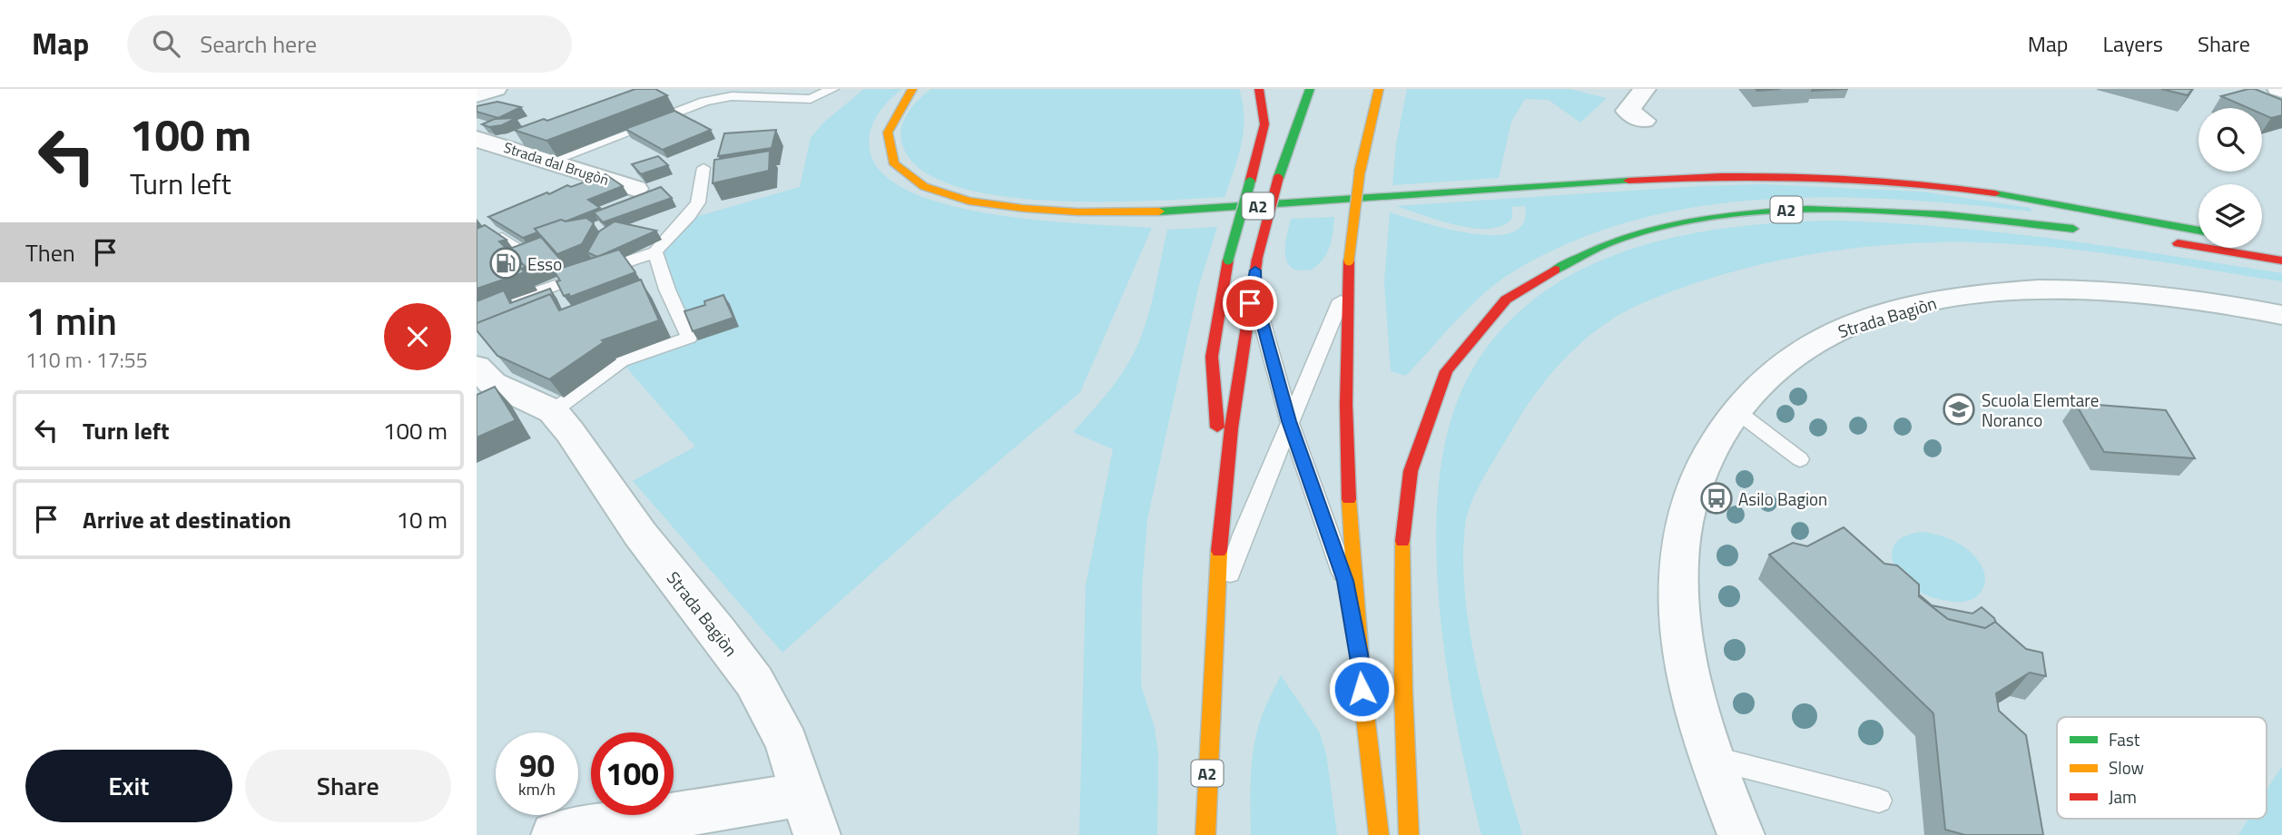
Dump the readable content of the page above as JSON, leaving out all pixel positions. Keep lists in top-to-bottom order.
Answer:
{
  "streets": {
    "highway": ["A2"],
    "street": ["Strada dal Brugòn", "Strada Bagiòn"]
  },
  "places": {
    "fuel station": ["Esso"],
    "school or university": ["Scuola Elemtare Noranco"],
    "bus stop": ["Asilo Bagion"]
  },
  "legend": ["Fast", "Slow", "Jam"],
  "page": {
    "header": "Map",
    "search": "Search here",
    "nav": ["Map", "Layers", "Share"],
    "turn": ["100 m", "Turn left"],
    "then": "Then",
    "heading": ["1 min", "110 m · 17:55"],
    "list": [
      {
        "name": "Turn left",
        "value": "100 m"
      },
      {
        "name": "Arrive at destination",
        "value": "10 m"
      }
    ],
    "speed": "90 km/h",
    "limit": "100",
    "buttons": ["Exit", "Share"]
  }
}
